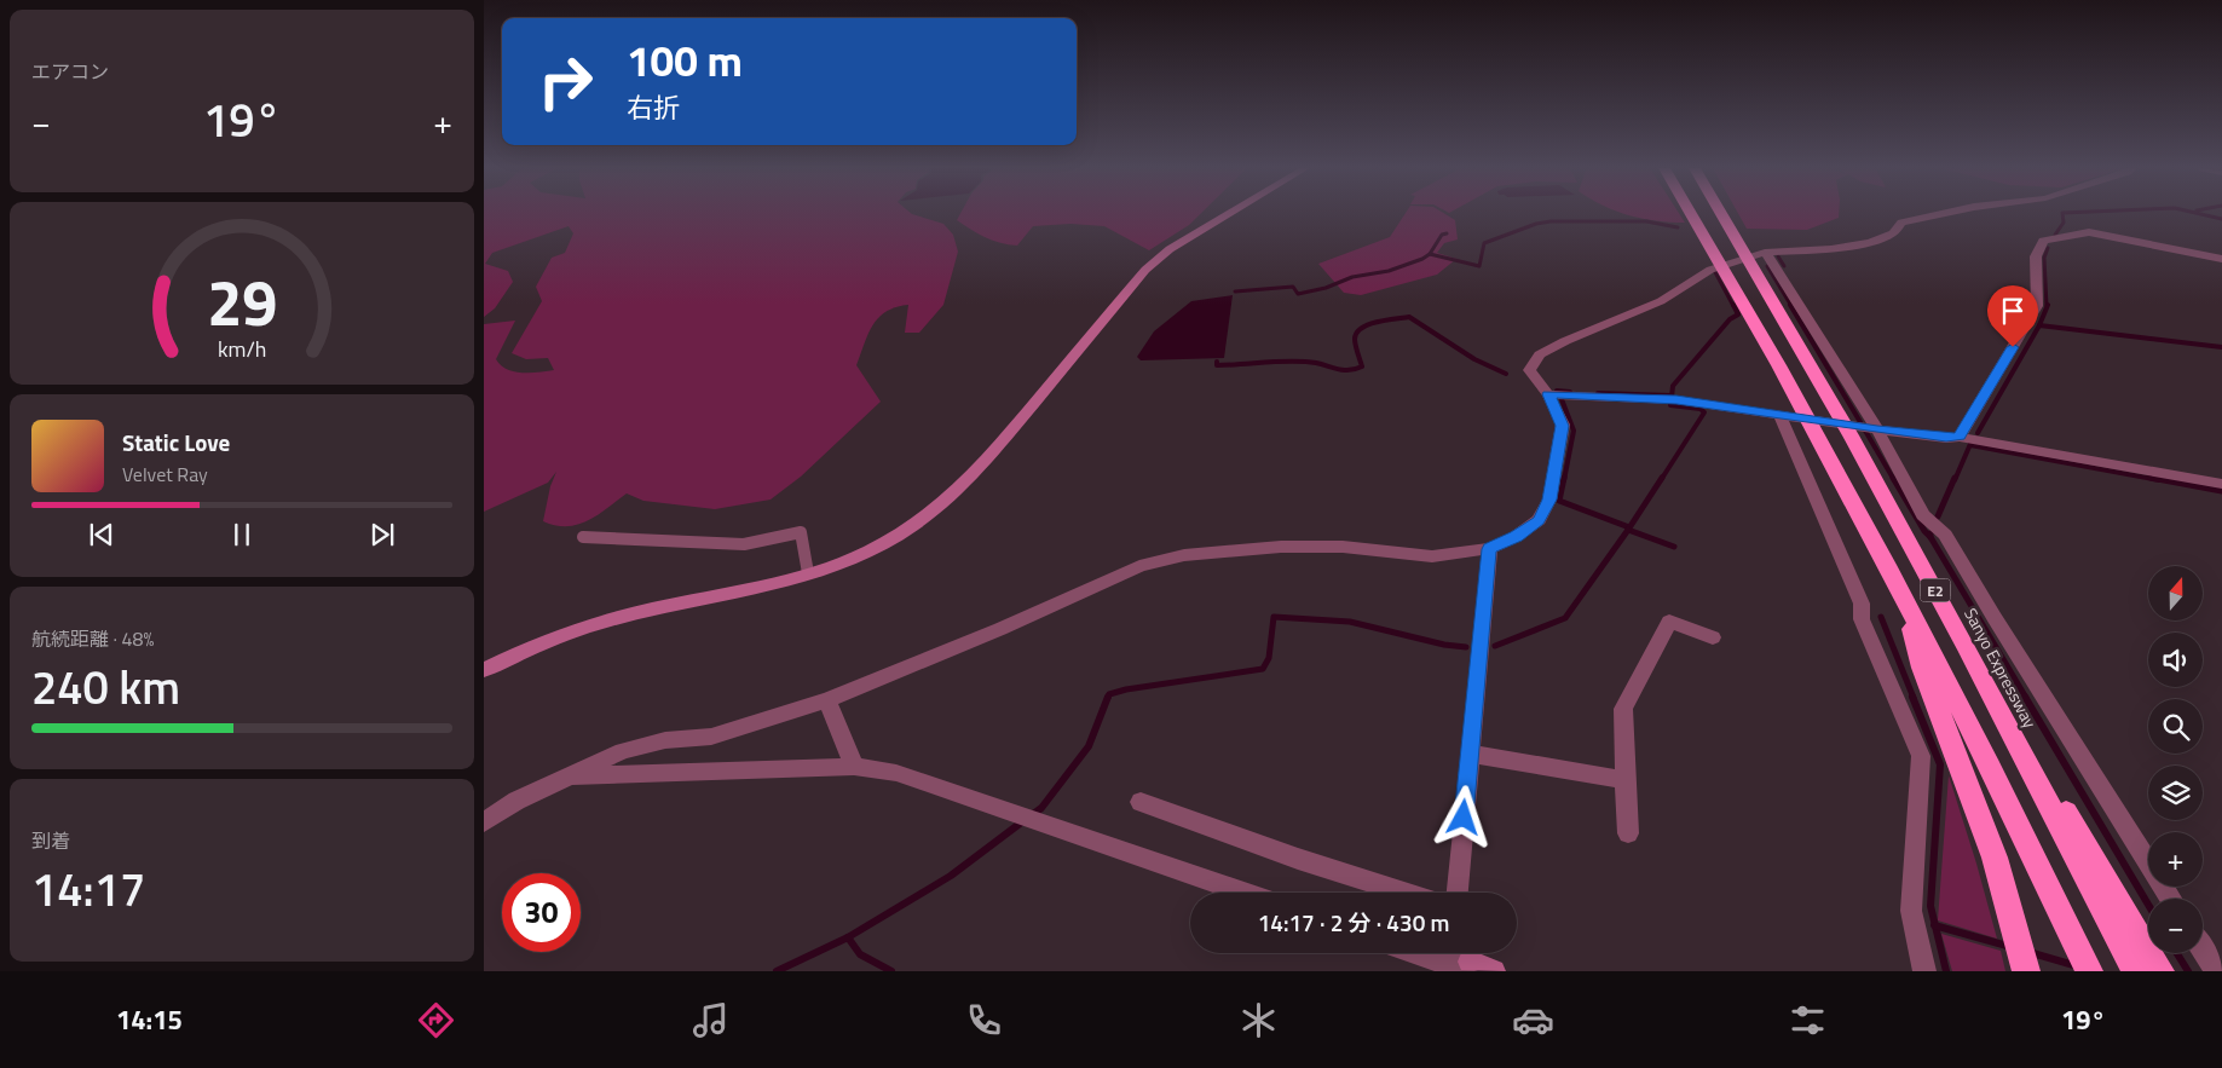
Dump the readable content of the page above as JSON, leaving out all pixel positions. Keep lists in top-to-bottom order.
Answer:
{
  "streets": {
    "highway": ["E2", "Sanyo Expressway"]
  },
  "north": "top",
  "page": {
    "tile": [
      "エアコン",
      ["航続距離 · 48%", "240 km"],
      ["到着", "14:17"]
    ],
    "turn": ["100 m", "右折"],
    "heat": ["−", "19°", "+"],
    "song": ["Static Love", "Velvet Ray"],
    "map_buttons": ["+", "−"],
    "limit": "30",
    "trip": "14:17 · 2 分 · 430 m",
    "tabs": ["14:15", "19°"],
    "gauge": ["29", "km/h"]
  }
}
